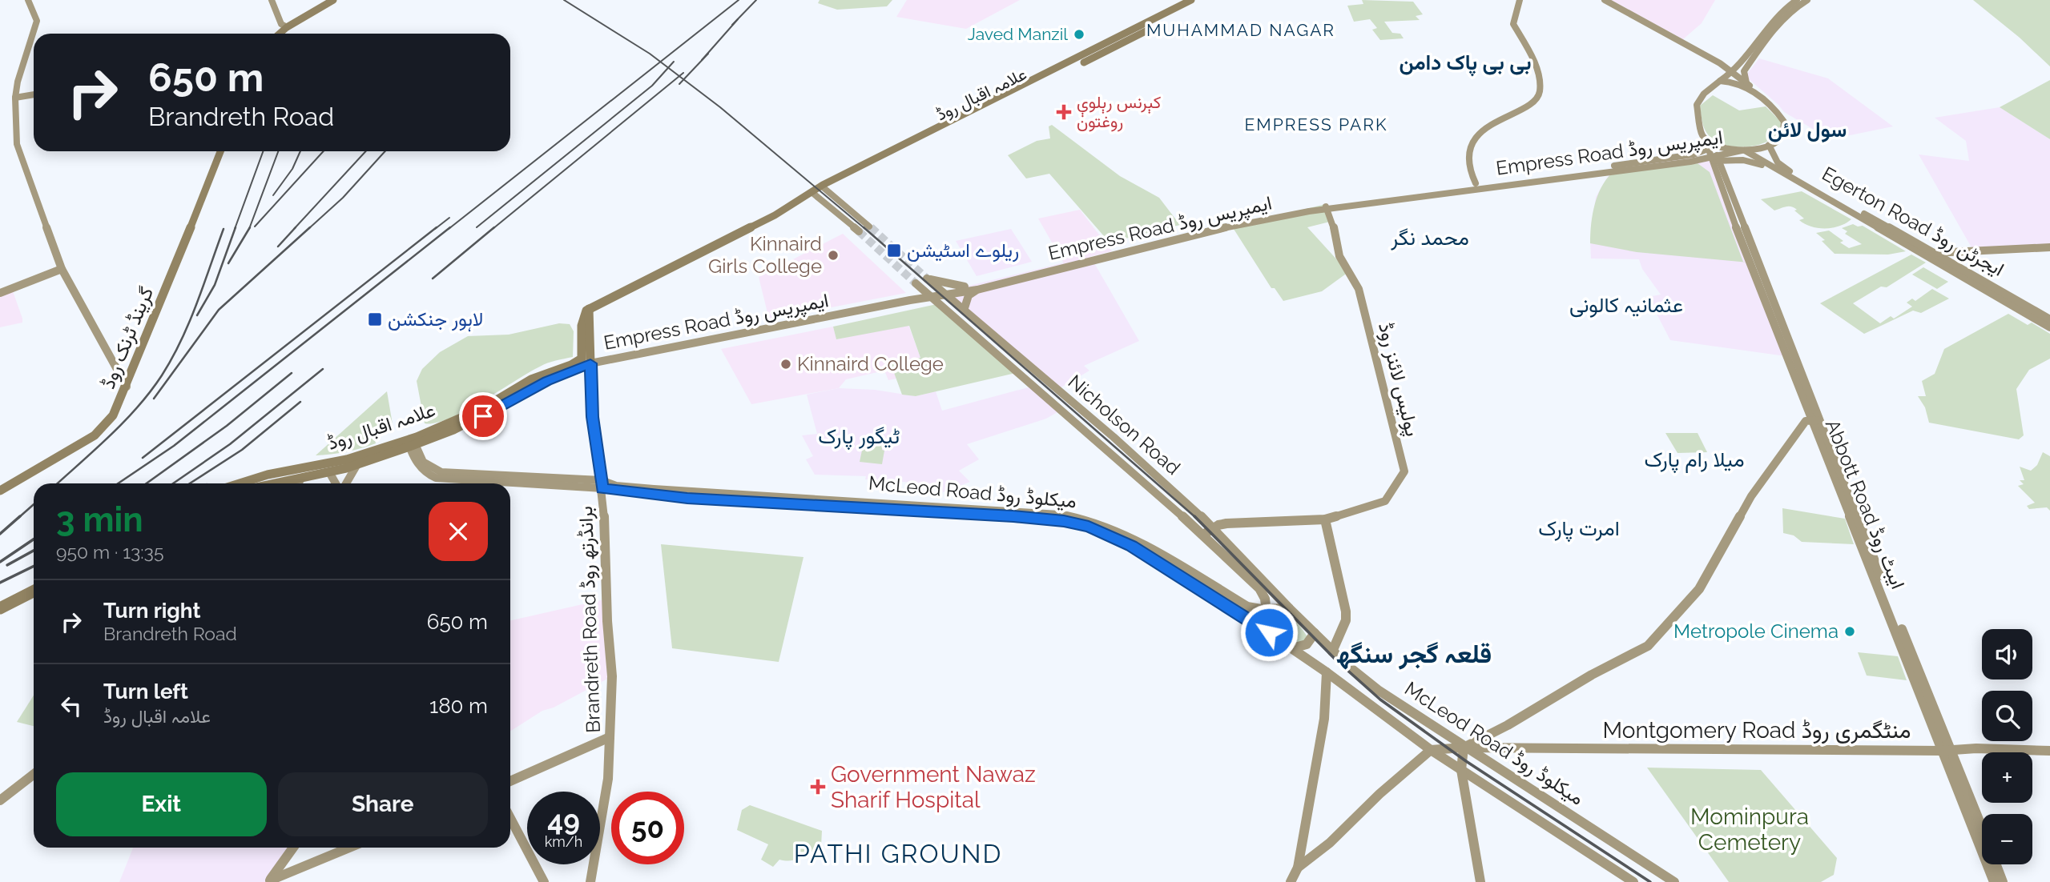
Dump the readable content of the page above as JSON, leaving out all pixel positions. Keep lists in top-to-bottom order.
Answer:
{
  "streets": {
    "main road": [
      "علامہ اقبال روڈ",
      "Empress Road ایمپریس روڈ",
      "Egerton Road ایجرٹن روڈ",
      "گرینڈ ٹرنک روڈ",
      "پولیس لائنز روڈ",
      "Nicholson Road",
      "McLeod Road میکلوڈ روڈ",
      "Abbott Road ایبٹ روڈ",
      "Brandreth Road برانڈرتھ روڈ",
      "Montgomery Road منٹگمری روڈ"
    ]
  },
  "crossings": [
    ["علامہ اقبال روڈ", "Empress Road ایمپریس روڈ"],
    ["علامہ اقبال روڈ", "McLeod Road میکلوڈ روڈ"],
    ["علامہ اقبال روڈ", "Brandreth Road برانڈرتھ روڈ"],
    ["Empress Road ایمپریس روڈ", "Egerton Road ایجرٹن روڈ"],
    ["Empress Road ایمپریس روڈ", "پولیس لائنز روڈ"],
    ["Empress Road ایمپریس روڈ", "Nicholson Road"],
    ["Empress Road ایمپریس روڈ", "Abbott Road ایبٹ روڈ"],
    ["Empress Road ایمپریس روڈ", "Brandreth Road برانڈرتھ روڈ"],
    ["Egerton Road ایجرٹن روڈ", "Abbott Road ایبٹ روڈ"],
    ["پولیس لائنز روڈ", "Nicholson Road"],
    ["Nicholson Road", "McLeod Road میکلوڈ روڈ"],
    ["McLeod Road میکلوڈ روڈ", "Brandreth Road برانڈرتھ روڈ"],
    ["McLeod Road میکلوڈ روڈ", "Montgomery Road منٹگمری روڈ"],
    ["Abbott Road ایبٹ روڈ", "Montgomery Road منٹگمری روڈ"]
  ],
  "districts": [
    "MUHAMMAD NAGAR",
    "بی بی پاک دامن",
    "EMPRESS PARK",
    "سول لائن",
    "محمد نگر",
    "عثمانیہ کالونی",
    "ٹیگور پارک",
    "میلا رام پارک",
    "امرت پارک",
    "قلعہ گجر سنگھ",
    "PATHI GROUND"
  ],
  "parks": ["Mominpura Cemetery"],
  "places": {
    "other": [
      "Javed Manzil",
      "Kinnaird Girls College",
      "Kinnaird College",
      "Metropole Cinema"
    ],
    "health": ["کېرنس رېلوې روغتون", "Government Nawaz Sharif Hospital"],
    "transit": ["ریلوے اسٹیشن", "لاہور جنکشن"]
  },
  "page": {
    "turn": ["650 m", "Brandreth Road"],
    "heading": ["3 min", "950 m · 13:35"],
    "list": [
      {
        "name": "Turn right",
        "note": "Brandreth Road",
        "value": "650 m"
      },
      {
        "name": "Turn left",
        "note": "علامہ اقبال روڈ",
        "value": "180 m"
      }
    ],
    "map_buttons": ["+", "−"],
    "buttons": ["Exit", "Share"],
    "speed": "49 km/h",
    "limit": "50"
  }
}
